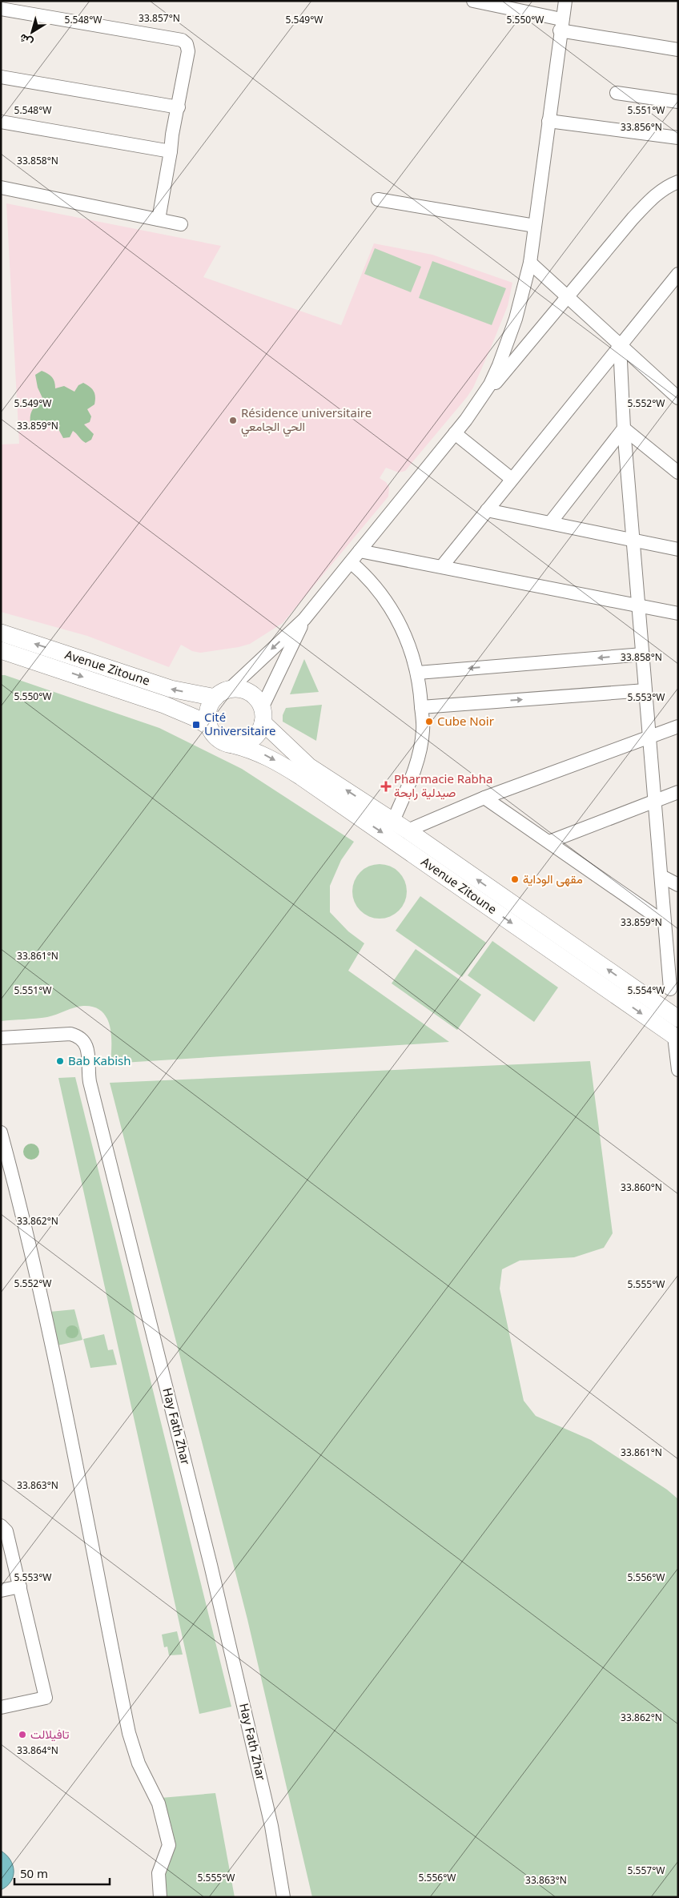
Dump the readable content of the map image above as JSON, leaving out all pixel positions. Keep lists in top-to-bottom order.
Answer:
{
  "streets": {
    "main road": ["Avenue Zitoune"],
    "street": ["Hay Fath Zhar"]
  },
  "places": {
    "other": [
      "Résidence universitaire الحي الجامعي",
      "Cube Noir",
      "مقهى الوداية",
      "Bab Kabish",
      "تافيلالت"
    ],
    "transit": ["Cité Universitaire"],
    "health": ["Pharmacie Rabha صيدلية رابحة"]
  },
  "scale_bar": "50 m",
  "north": "bottom left",
  "coordinates": [
    "33.857°N",
    "5.548°W",
    "5.549°W",
    "5.550°W",
    "5.551°W",
    "33.856°N",
    "33.858°N",
    "5.552°W",
    "33.859°N",
    "5.553°W",
    "33.861°N",
    "5.554°W",
    "33.860°N",
    "33.862°N",
    "5.555°W",
    "33.863°N",
    "5.556°W",
    "33.864°N",
    "5.557°W"
  ]
}
